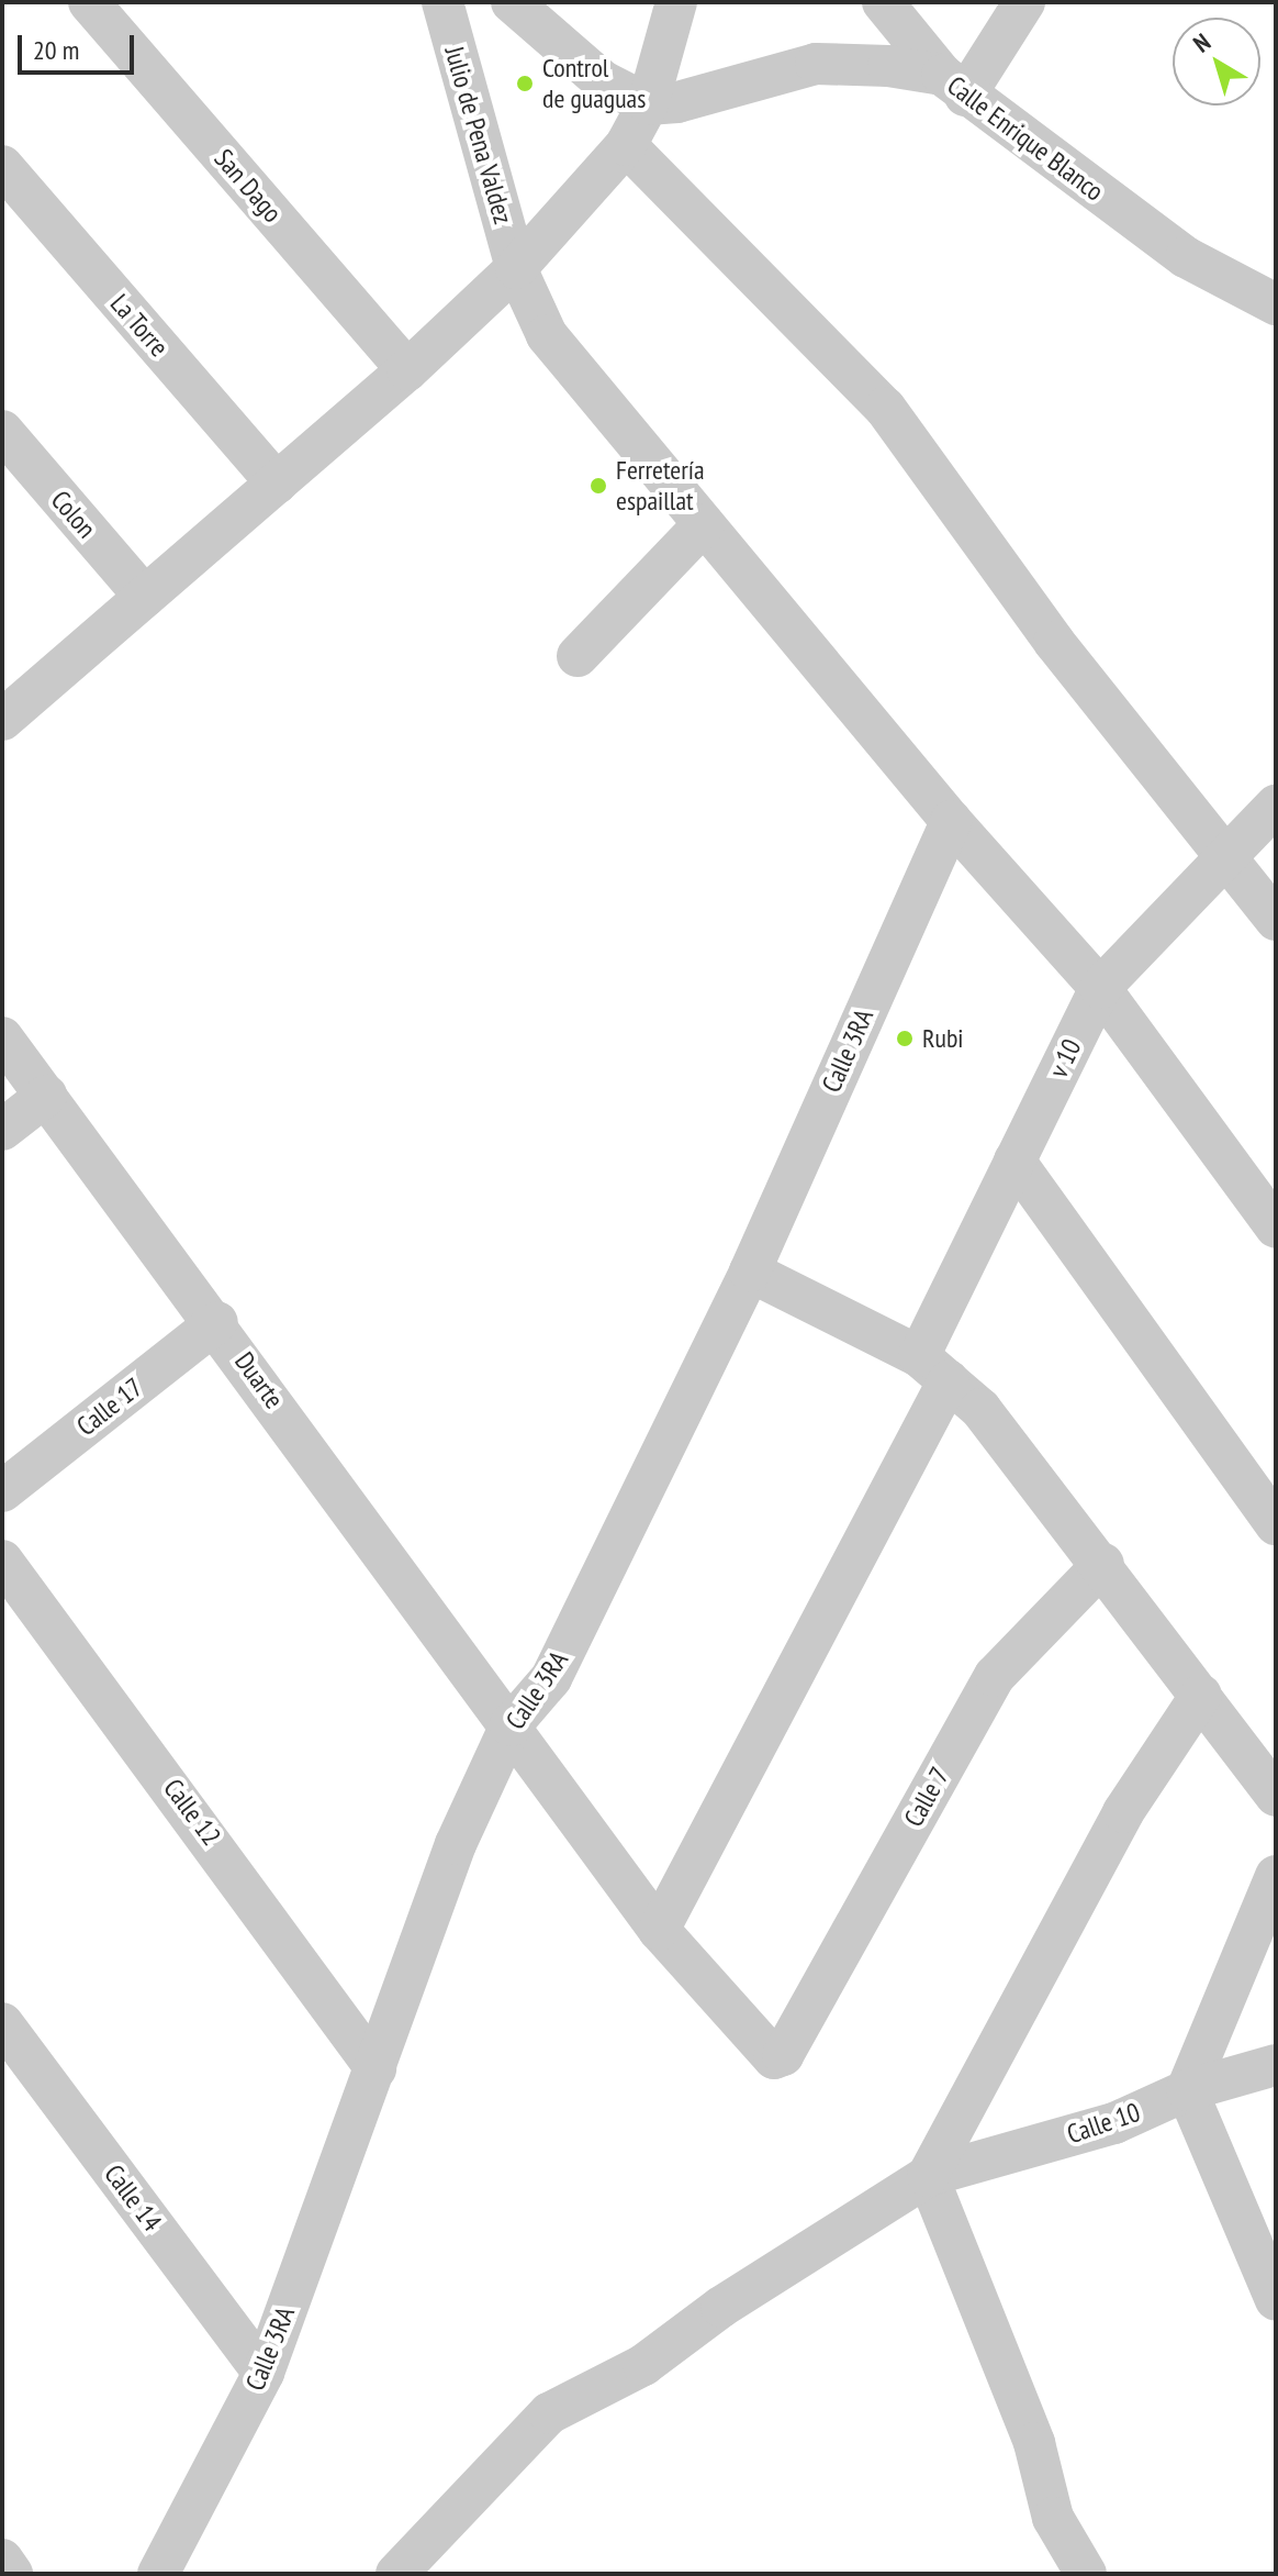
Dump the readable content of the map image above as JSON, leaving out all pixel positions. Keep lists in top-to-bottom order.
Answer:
{
  "streets": {
    "street": [
      "Julio de Pena Valdez",
      "Calle Enrique Blanco",
      "San Dago",
      "La Torre",
      "Colon",
      "Calle 3RA",
      "v 10",
      "Duarte",
      "Calle 17",
      "Calle 7",
      "Calle 12",
      "Calle 10",
      "Calle 14"
    ]
  },
  "crossings": [
    ["Julio de Pena Valdez", "Calle 3RA"],
    ["Julio de Pena Valdez", "v 10"],
    ["Calle 3RA", "Duarte"],
    ["Calle 3RA", "Calle 12"],
    ["Calle 3RA", "Calle 14"],
    ["v 10", "Duarte"],
    ["Duarte", "Calle 17"],
    ["Duarte", "Calle 7"]
  ],
  "places": ["Control de guaguas", "Ferretería espaillat", "Rubi"],
  "scale_bar": "20 m",
  "north": "top left"
}
